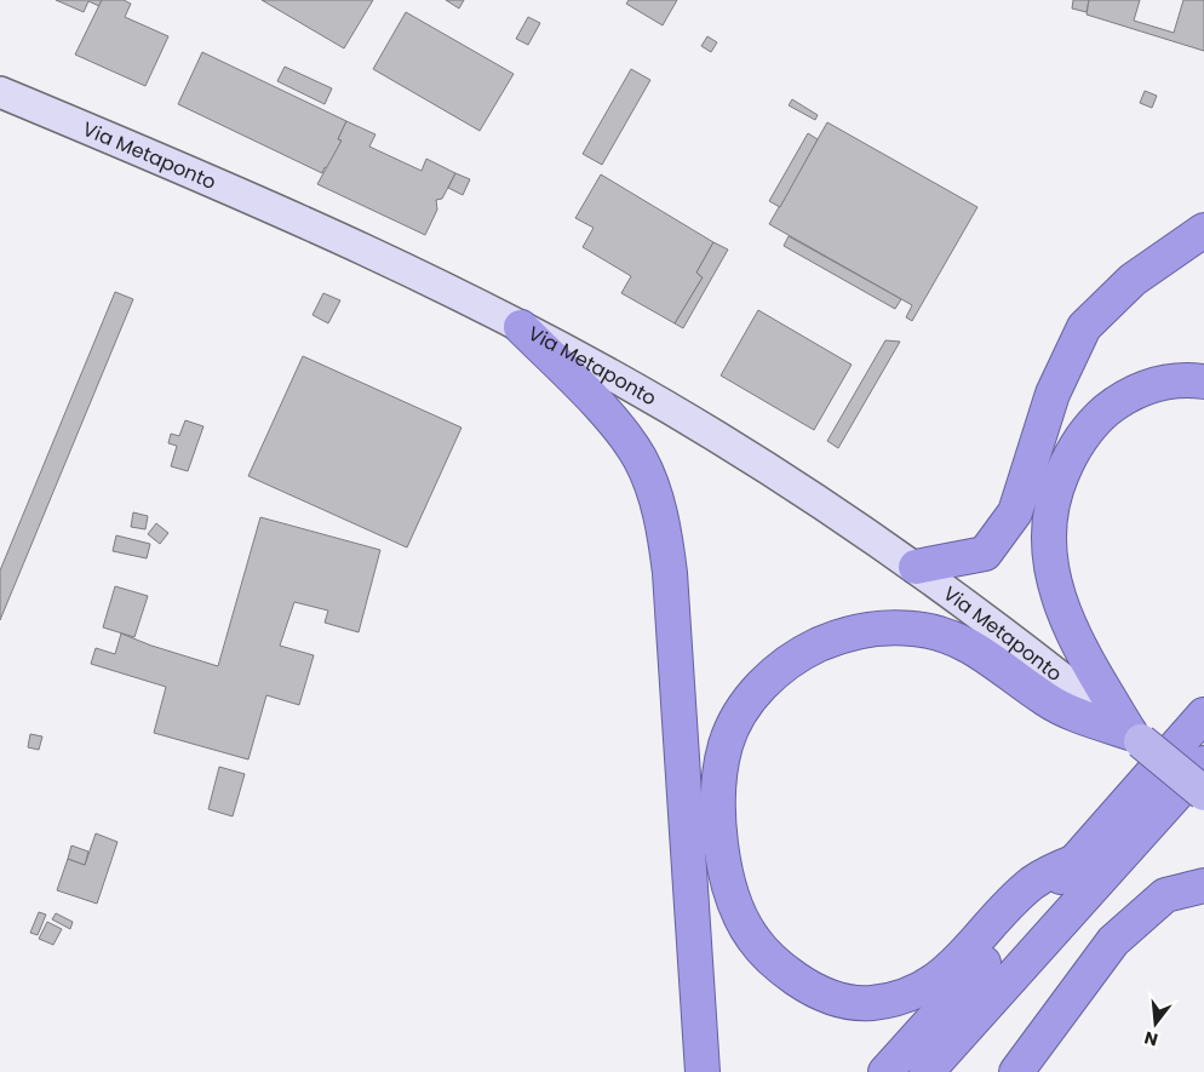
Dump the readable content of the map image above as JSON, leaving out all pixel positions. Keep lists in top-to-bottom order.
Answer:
{
  "streets": {
    "main road": ["Via Metaponto"]
  },
  "north": "bottom"
}
